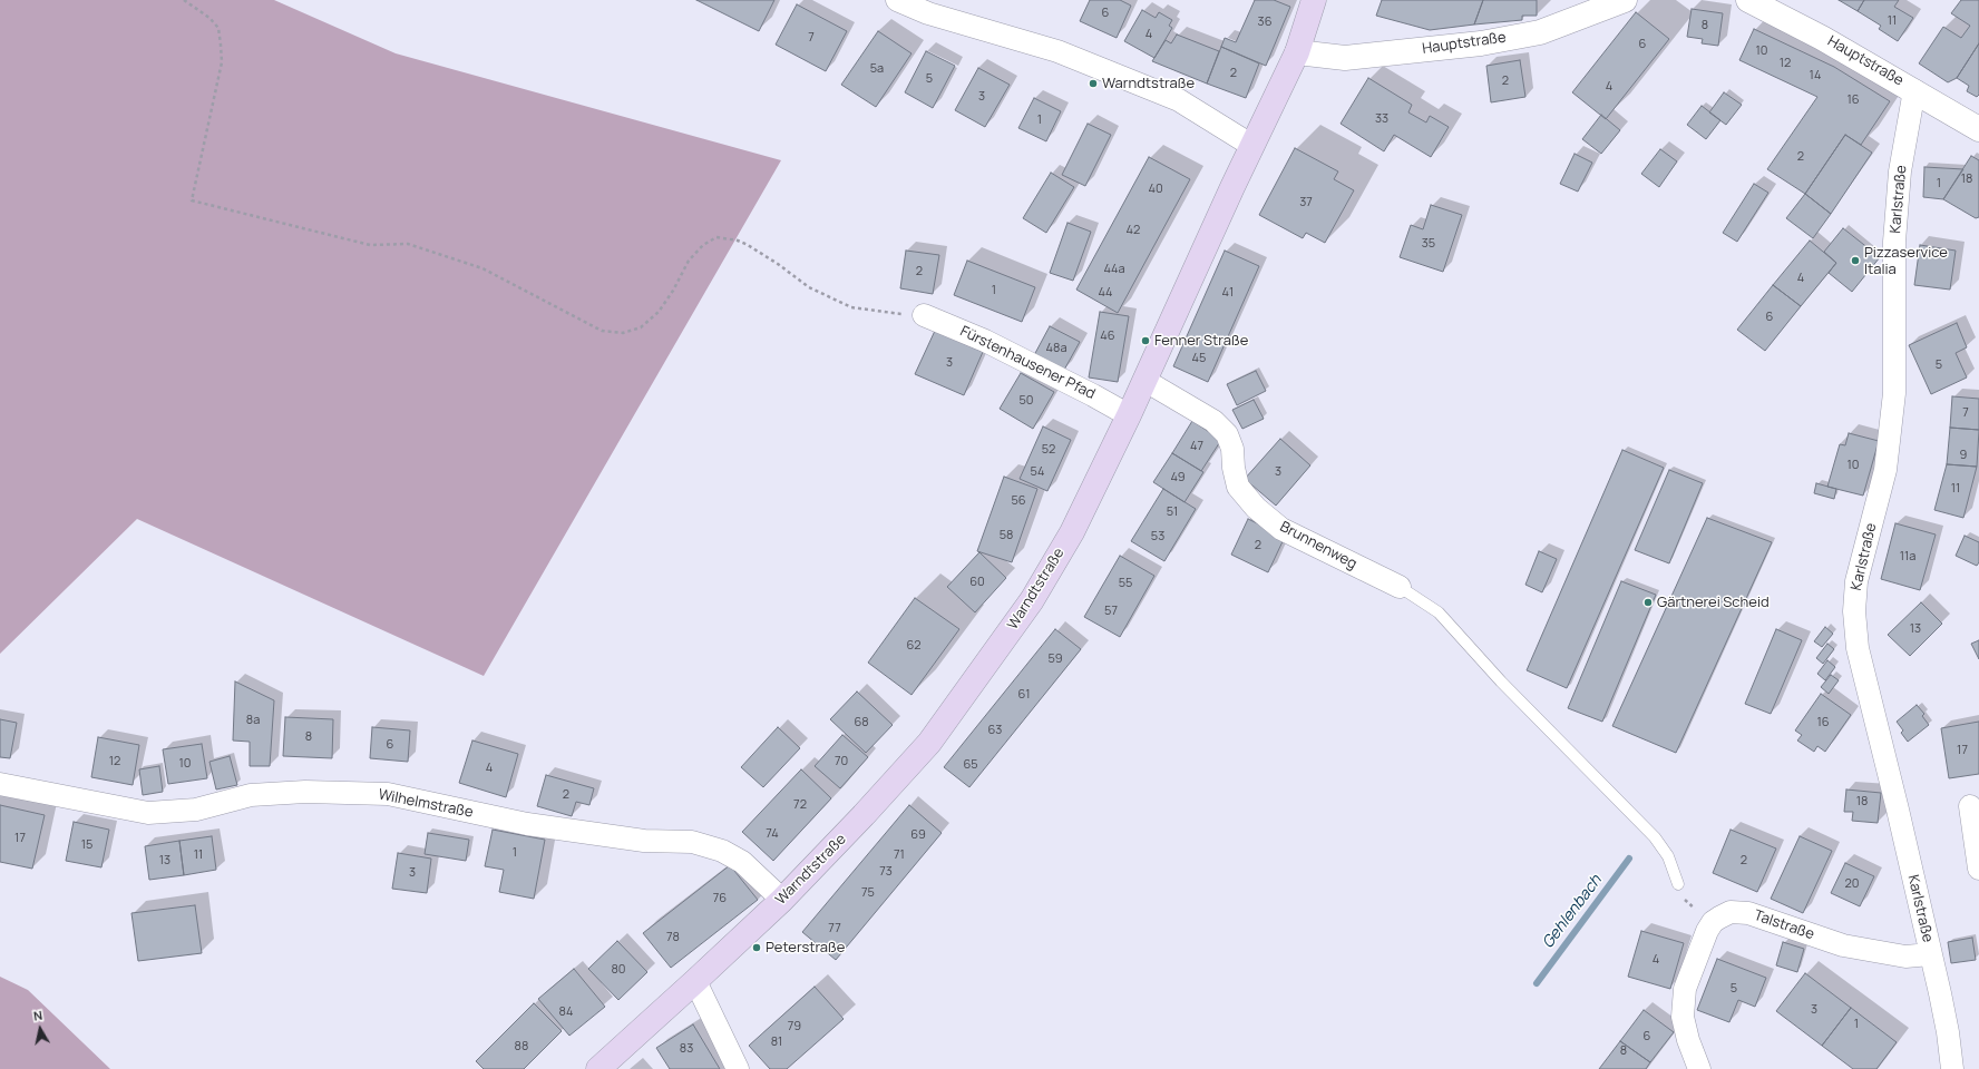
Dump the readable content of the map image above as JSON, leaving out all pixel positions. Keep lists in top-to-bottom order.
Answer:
{
  "streets": {
    "main road": ["Warndtstraße"],
    "street": [
      "Hauptstraße",
      "Karlstraße",
      "Fürstenhausener Pfad",
      "Brunnenweg",
      "Wilhelmstraße",
      "Talstraße"
    ]
  },
  "crossings": [
    ["Hauptstraße", "Karlstraße"],
    ["Hauptstraße", "Warndtstraße"],
    ["Karlstraße", "Talstraße"],
    ["Fürstenhausener Pfad", "Warndtstraße"],
    ["Brunnenweg", "Warndtstraße"],
    ["Warndtstraße", "Wilhelmstraße"]
  ],
  "water": ["Gehlenbach"],
  "places": [
    "Warndtstraße",
    "Pizzaservice Italia",
    "Fenner Straße",
    "Gärtnerei Scheid",
    "Peterstraße"
  ],
  "house_numbers": [
    "6",
    "11",
    "36",
    "8",
    "4",
    "7",
    "6",
    "10",
    "12",
    "5a",
    "2",
    "14",
    "5",
    "2",
    "4",
    "3",
    "16",
    "33",
    "1",
    "2",
    "18",
    "1",
    "40",
    "37",
    "42",
    "35",
    "44a",
    "2",
    "4",
    "1",
    "44",
    "41",
    "6",
    "46",
    "48a",
    "45",
    "3",
    "5",
    "50",
    "7",
    "47",
    "52",
    "9",
    "10",
    "54",
    "3",
    "49",
    "11",
    "56",
    "51",
    "58",
    "53",
    "2",
    "11a",
    "60",
    "55",
    "57",
    "13",
    "62",
    "59",
    "61",
    "8a",
    "68",
    "16",
    "63",
    "8",
    "6",
    "17",
    "12",
    "70",
    "10",
    "65",
    "4",
    "2",
    "18",
    "72",
    "74",
    "69",
    "17",
    "15",
    "1",
    "11",
    "71",
    "13",
    "2",
    "73",
    "3",
    "20",
    "75",
    "76",
    "77",
    "78",
    "4",
    "80",
    "5",
    "3",
    "84",
    "1",
    "79",
    "6",
    "81",
    "88",
    "83",
    "8"
  ],
  "north": "top"
}
